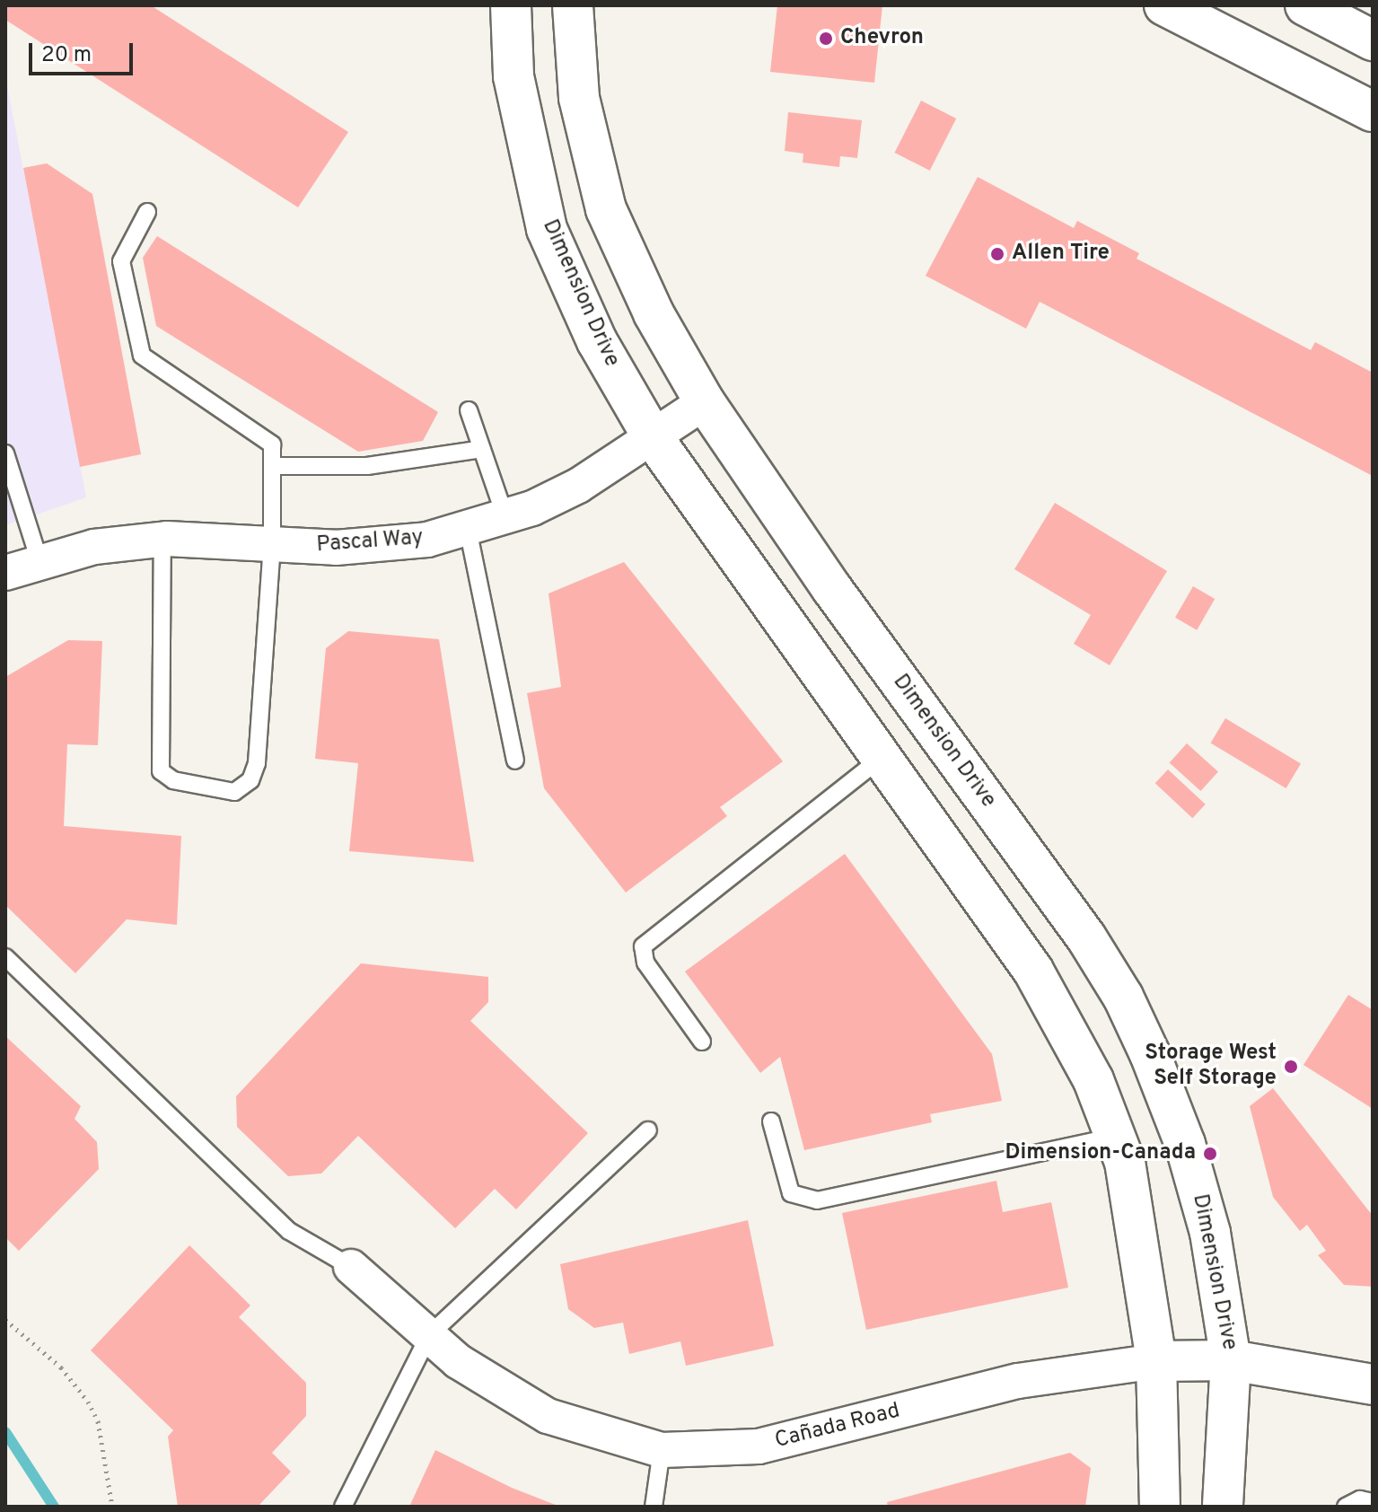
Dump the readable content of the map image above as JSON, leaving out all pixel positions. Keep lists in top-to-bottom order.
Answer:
{
  "streets": {
    "main road": ["Dimension Drive", "Cañada Road"],
    "street": ["Pascal Way"]
  },
  "crossings": [
    ["Dimension Drive", "Pascal Way"],
    ["Dimension Drive", "Cañada Road"]
  ],
  "places": [
    "Chevron",
    "Allen Tire",
    "Storage West Self Storage",
    "Dimension-Canada"
  ],
  "scale_bar": "20 m"
}
